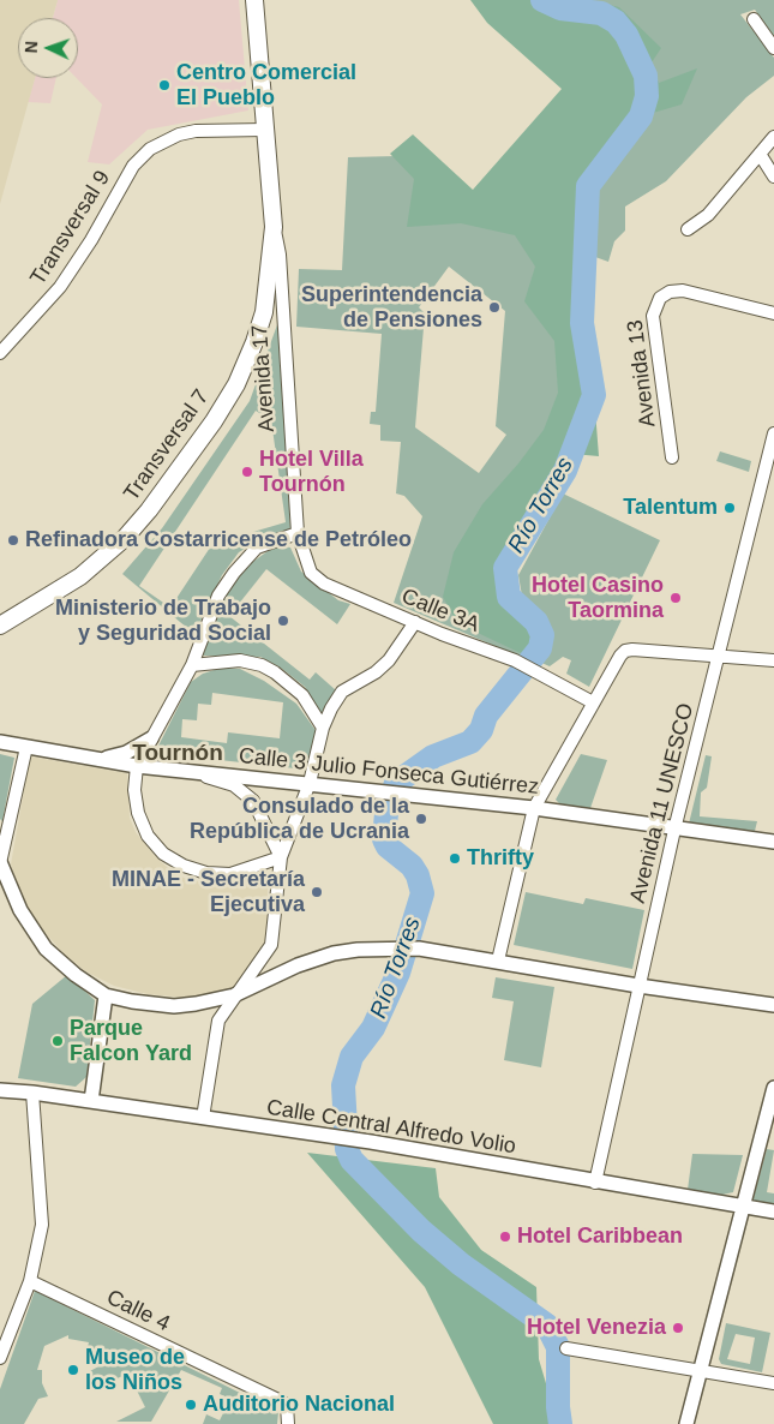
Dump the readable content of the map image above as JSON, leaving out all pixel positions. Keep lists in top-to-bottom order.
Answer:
{
  "streets": {
    "main road": ["Avenida 17", "Transversal 7"],
    "street": [
      "Transversal 9",
      "Avenida 13",
      "Calle 3A",
      "Calle 3 Julio Fonseca Gutiérrez",
      "Avenida 11 UNESCO",
      "Calle Central Alfredo Volio",
      "Calle 4"
    ]
  },
  "crossings": [
    ["Transversal 9", "Avenida 17"],
    ["Avenida 17", "Transversal 7"],
    ["Avenida 17", "Calle 3A"],
    ["Calle 3 Julio Fonseca Gutiérrez", "Avenida 11 UNESCO"],
    ["Avenida 11 UNESCO", "Calle Central Alfredo Volio"]
  ],
  "districts": ["Tournón"],
  "water": ["Río Torres"],
  "places": [
    "Centro Comercial El Pueblo",
    "Superintendencia de Pensiones",
    "Hotel Villa Tournón",
    "Talentum",
    "Refinadora Costarricense de Petróleo",
    "Hotel Casino Taormina",
    "Ministerio de Trabajo y Seguridad Social",
    "Consulado de la República de Ucrania",
    "Thrifty",
    "MINAE - Secretaría Ejecutiva",
    "Parque Falcon Yard",
    "Hotel Caribbean",
    "Hotel Venezia",
    "Museo de los Niños",
    "Auditorio Nacional"
  ],
  "north": "left"
}
